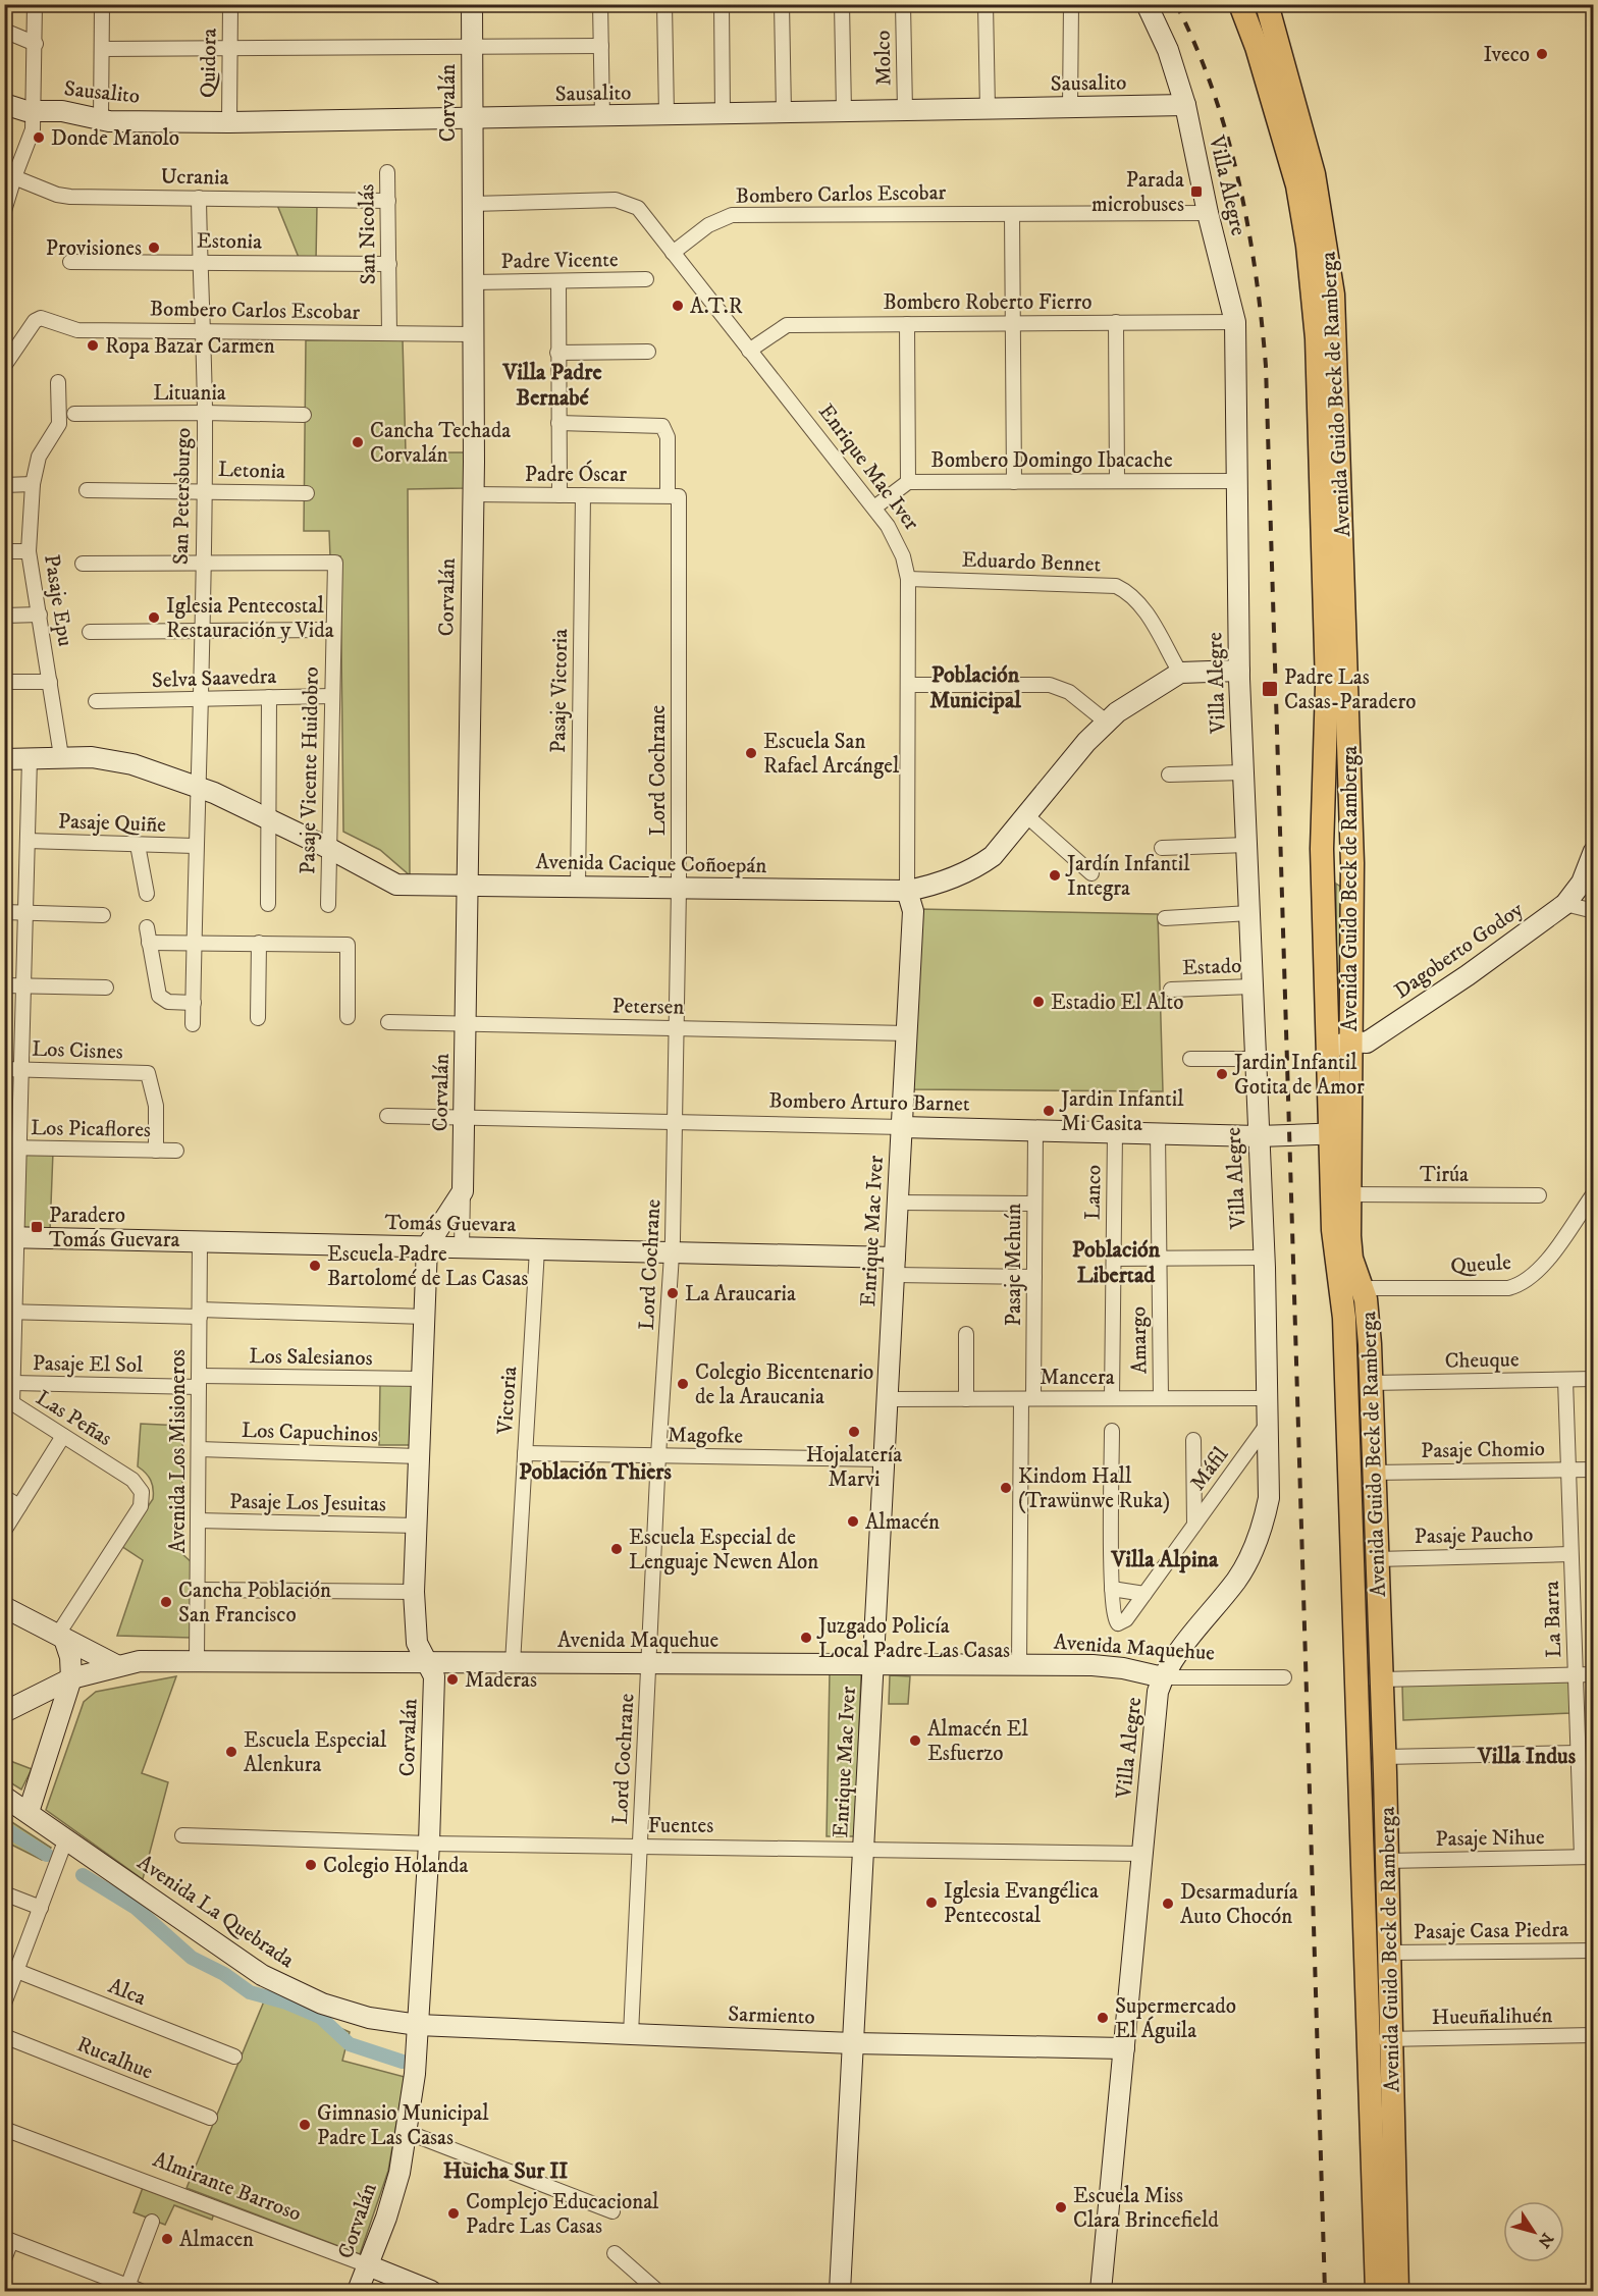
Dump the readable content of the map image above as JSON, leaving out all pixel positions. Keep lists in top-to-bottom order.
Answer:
{
  "streets": {
    "main road": [
      "Sausalito",
      "Corvalán",
      "Villa Alegre",
      "Avenida Guido Beck de Ramberga",
      "Enrique Mac Iver",
      "Avenida Cacique Coñoepán",
      "Dagoberto Godoy",
      "Bombero Arturo Barnet",
      "Tomás Guevara",
      "Avenida Maquehue",
      "Avenida La Quebrada",
      "Sarmiento",
      "Almirante Barroso"
    ],
    "street": [
      "Molco",
      "Quidora",
      "Ucrania",
      "Bombero Carlos Escobar",
      "San Nicolás",
      "Estonia",
      "Padre Vicente",
      "Bombero Roberto Fierro",
      "Lituania",
      "Bombero Domingo Ibacache",
      "Letonia",
      "Padre Óscar",
      "San Petersburgo",
      "Eduardo Bennet",
      "Pasaje Epu",
      "Selva Saavedra",
      "Pasaje Victoria",
      "Pasaje Vicente Huidobro",
      "Lord Cochrane",
      "Pasaje Quiñe",
      "Estado",
      "Petersen",
      "Los Cisnes",
      "Los Picaflores",
      "Tirúa",
      "Lanco",
      "Queule",
      "Pasaje Mehuín",
      "Amargo",
      "Los Salesianos",
      "Cheuque",
      "Pasaje El Sol",
      "Mancera",
      "Victoria",
      "Las Peñas",
      "Los Capuchinos",
      "Magofke",
      "Pasaje Chomio",
      "Avenida Los Misioneros",
      "Máfil",
      "Pasaje Los Jesuitas",
      "Pasaje Paucho",
      "La Barra",
      "Fuentes",
      "Pasaje Nihue",
      "Pasaje Casa Piedra",
      "Alca",
      "Hueuñalihuén",
      "Rucalhue"
    ]
  },
  "crossings": [
    ["Molco", "Sausalito"],
    ["Quidora", "Sausalito"],
    ["Sausalito", "Corvalán"],
    ["Sausalito", "Villa Alegre"],
    ["Corvalán", "Bombero Carlos Escobar"],
    ["Corvalán", "Padre Vicente"],
    ["Corvalán", "Padre Óscar"],
    ["Corvalán", "Avenida Cacique Coñoepán"],
    ["Corvalán", "Petersen"],
    ["Corvalán", "Bombero Arturo Barnet"],
    ["Corvalán", "Tomás Guevara"],
    ["Corvalán", "Los Salesianos"],
    ["Corvalán", "Los Capuchinos"],
    ["Corvalán", "Pasaje Los Jesuitas"],
    ["Corvalán", "Avenida Maquehue"],
    ["Corvalán", "Fuentes"],
    ["Corvalán", "Avenida La Quebrada"],
    ["Corvalán", "Sarmiento"],
    ["Corvalán", "Almirante Barroso"],
    ["Ucrania", "San Nicolás"],
    ["Ucrania", "San Petersburgo"],
    ["Villa Alegre", "Bombero Carlos Escobar"],
    ["Villa Alegre", "Bombero Roberto Fierro"],
    ["Villa Alegre", "Bombero Domingo Ibacache"],
    ["Villa Alegre", "Estado"],
    ["Villa Alegre", "Bombero Arturo Barnet"],
    ["Villa Alegre", "Mancera"],
    ["Villa Alegre", "Máfil"],
    ["Villa Alegre", "Avenida Maquehue"],
    ["Villa Alegre", "Fuentes"],
    ["Villa Alegre", "Sarmiento"],
    ["Bombero Carlos Escobar", "San Nicolás"],
    ["Bombero Carlos Escobar", "Enrique Mac Iver"],
    ["Bombero Carlos Escobar", "San Petersburgo"],
    ["San Nicolás", "Estonia"],
    ["Estonia", "San Petersburgo"],
    ["Bombero Roberto Fierro", "Enrique Mac Iver"],
    ["Lituania", "San Petersburgo"],
    ["Avenida Guido Beck de Ramberga", "Dagoberto Godoy"],
    ["Avenida Guido Beck de Ramberga", "Bombero Arturo Barnet"],
    ["Avenida Guido Beck de Ramberga", "Tirúa"],
    ["Avenida Guido Beck de Ramberga", "Queule"],
    ["Avenida Guido Beck de Ramberga", "Cheuque"],
    ["Avenida Guido Beck de Ramberga", "Pasaje Chomio"],
    ["Avenida Guido Beck de Ramberga", "Pasaje Paucho"],
    ["Avenida Guido Beck de Ramberga", "Pasaje Nihue"],
    ["Avenida Guido Beck de Ramberga", "Pasaje Casa Piedra"],
    ["Avenida Guido Beck de Ramberga", "Hueuñalihuén"],
    ["Bombero Domingo Ibacache", "Enrique Mac Iver"],
    ["Enrique Mac Iver", "Eduardo Bennet"],
    ["Enrique Mac Iver", "Avenida Cacique Coñoepán"],
    ["Enrique Mac Iver", "Petersen"],
    ["Enrique Mac Iver", "Bombero Arturo Barnet"],
    ["Enrique Mac Iver", "Tomás Guevara"],
    ["Enrique Mac Iver", "Mancera"],
    ["Enrique Mac Iver", "Magofke"],
    ["Enrique Mac Iver", "Avenida Maquehue"],
    ["Enrique Mac Iver", "Fuentes"],
    ["Enrique Mac Iver", "Sarmiento"],
    ["Letonia", "San Petersburgo"],
    ["Padre Óscar", "Pasaje Victoria"],
    ["Padre Óscar", "Lord Cochrane"],
    ["San Petersburgo", "Selva Saavedra"],
    ["San Petersburgo", "Pasaje Vicente Huidobro"],
    ["San Petersburgo", "Pasaje Quiñe"],
    ["San Petersburgo", "Avenida Cacique Coñoepán"],
    ["Eduardo Bennet", "Avenida Cacique Coñoepán"],
    ["Pasaje Epu", "Avenida Cacique Coñoepán"],
    ["Selva Saavedra", "Pasaje Vicente Huidobro"],
    ["Pasaje Victoria", "Avenida Cacique Coñoepán"],
    ["Pasaje Vicente Huidobro", "Avenida Cacique Coñoepán"],
    ["Lord Cochrane", "Avenida Cacique Coñoepán"],
    ["Lord Cochrane", "Petersen"],
    ["Lord Cochrane", "Bombero Arturo Barnet"],
    ["Lord Cochrane", "Tomás Guevara"],
    ["Lord Cochrane", "Magofke"],
    ["Lord Cochrane", "Avenida Maquehue"],
    ["Lord Cochrane", "Fuentes"],
    ["Lord Cochrane", "Sarmiento"],
    ["Pasaje Quiñe", "Las Peñas"],
    ["Avenida Cacique Coñoepán", "Las Peñas"],
    ["Los Cisnes", "Los Picaflores"],
    ["Los Cisnes", "Las Peñas"],
    ["Bombero Arturo Barnet", "Lanco"],
    ["Bombero Arturo Barnet", "Pasaje Mehuín"],
    ["Bombero Arturo Barnet", "Amargo"],
    ["Los Picaflores", "Las Peñas"],
    ["Lanco", "Mancera"],
    ["Tomás Guevara", "Victoria"],
    ["Tomás Guevara", "Las Peñas"],
    ["Tomás Guevara", "Avenida Los Misioneros"],
    ["Pasaje Mehuín", "Mancera"],
    ["Pasaje Mehuín", "Avenida Maquehue"],
    ["Amargo", "Mancera"],
    ["Los Salesianos", "Pasaje El Sol"],
    ["Los Salesianos", "Avenida Los Misioneros"],
    ["Cheuque", "La Barra"],
    ["Pasaje El Sol", "Las Peñas"],
    ["Pasaje El Sol", "Avenida Los Misioneros"],
    ["Victoria", "Magofke"],
    ["Victoria", "Avenida Maquehue"],
    ["Los Capuchinos", "Avenida Los Misioneros"],
    ["Pasaje Chomio", "La Barra"],
    ["Avenida Los Misioneros", "Pasaje Los Jesuitas"],
    ["Avenida Los Misioneros", "Avenida Maquehue"],
    ["Pasaje Paucho", "La Barra"],
    ["La Barra", "Pasaje Nihue"],
    ["Avenida La Quebrada", "Sarmiento"]
  ],
  "districts": [
    "Villa Padre Bernabé",
    "Población Municipal",
    "Población Libertad",
    "Población Thiers",
    "Villa Alpina",
    "Villa Indus",
    "Huicha Sur II"
  ],
  "places": {
    "other": [
      "Iveco",
      "Donde Manolo",
      "Provisiones",
      "A.T.R",
      "Ropa Bazar Carmen",
      "Cancha Techada Corvalán",
      "Iglesia Pentecostal Restauración y Vida",
      "Escuela San Rafael Arcángel",
      "Jardín Infantil Integra",
      "Estadio El Alto",
      "Jardin Infantil Gotita de Amor",
      "Jardin Infantil Mi Casita",
      "Escuela Padre Bartolomé de Las Casas",
      "La Araucaria",
      "Colegio Bicentenario de la Araucania",
      "Hojalatería Marvi",
      "Kindom Hall (Trawünwe Ruka)",
      "Almacén",
      "Escuela Especial de Lenguaje Newen Alon",
      "Cancha Población San Francisco",
      "Juzgado Policía Local Padre Las Casas",
      "Maderas",
      "Almacén El Esfuerzo",
      "Escuela Especial Alenkura",
      "Colegio Holanda",
      "Iglesia Evangélica Pentecostal",
      "Desarmaduría Auto Chocón",
      "Supermercado El Águila",
      "Gimnasio Municipal Padre Las Casas",
      "Escuela Miss Clara Brincefield",
      "Complejo Educacional Padre Las Casas",
      "Almacen"
    ],
    "transit": ["Parada microbuses", "Padre Las Casas-Paradero", "Paradero Tomás Guevara"]
  },
  "north": "bottom right"
}
